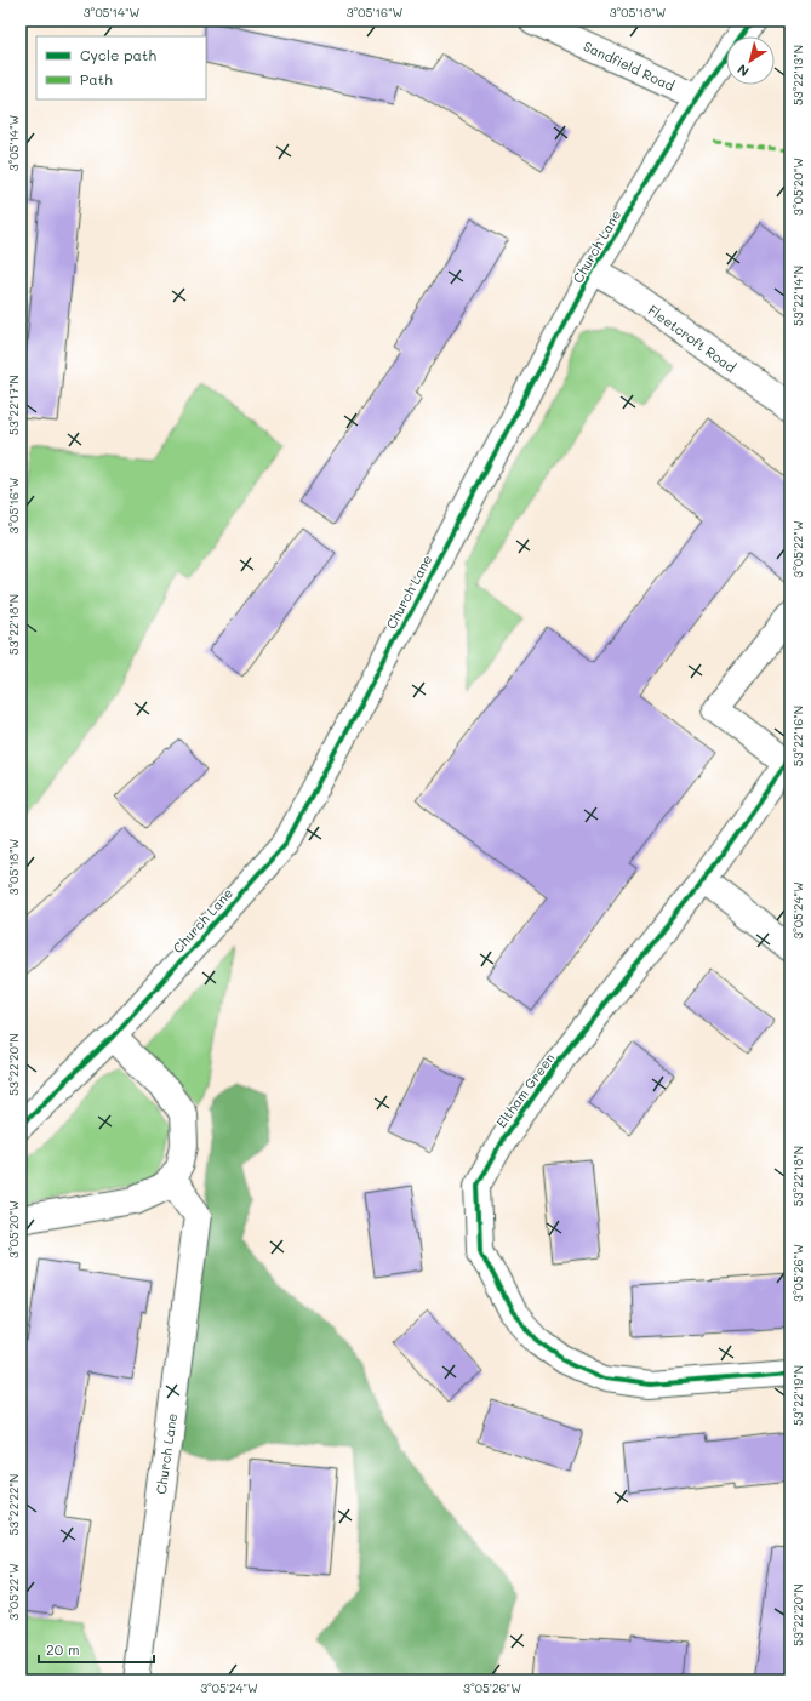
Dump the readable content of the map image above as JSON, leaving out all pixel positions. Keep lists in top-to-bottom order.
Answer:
{
  "streets": {
    "street": [
      "Sandfield Road",
      "Church Lane",
      "Fleetcroft Road",
      "Eltham Green"
    ]
  },
  "crossings": [
    ["Sandfield Road", "Church Lane"],
    ["Church Lane", "Fleetcroft Road"]
  ],
  "legend": ["Cycle path", "Path"],
  "scale_bar": "20 m",
  "north": "bottom left",
  "coordinates": [
    "3°05'14\"W",
    "3°05'16\"W",
    "3°05'18\"W",
    "53°22'13\"N",
    "3°05'20\"W",
    "53°22'14\"N",
    "53°22'17\"N",
    "3°05'22\"W",
    "53°22'18\"N",
    "53°22'16\"N",
    "3°05'24\"W",
    "53°22'20\"N",
    "3°05'26\"W",
    "53°22'19\"N",
    "53°22'22\"N"
  ]
}
